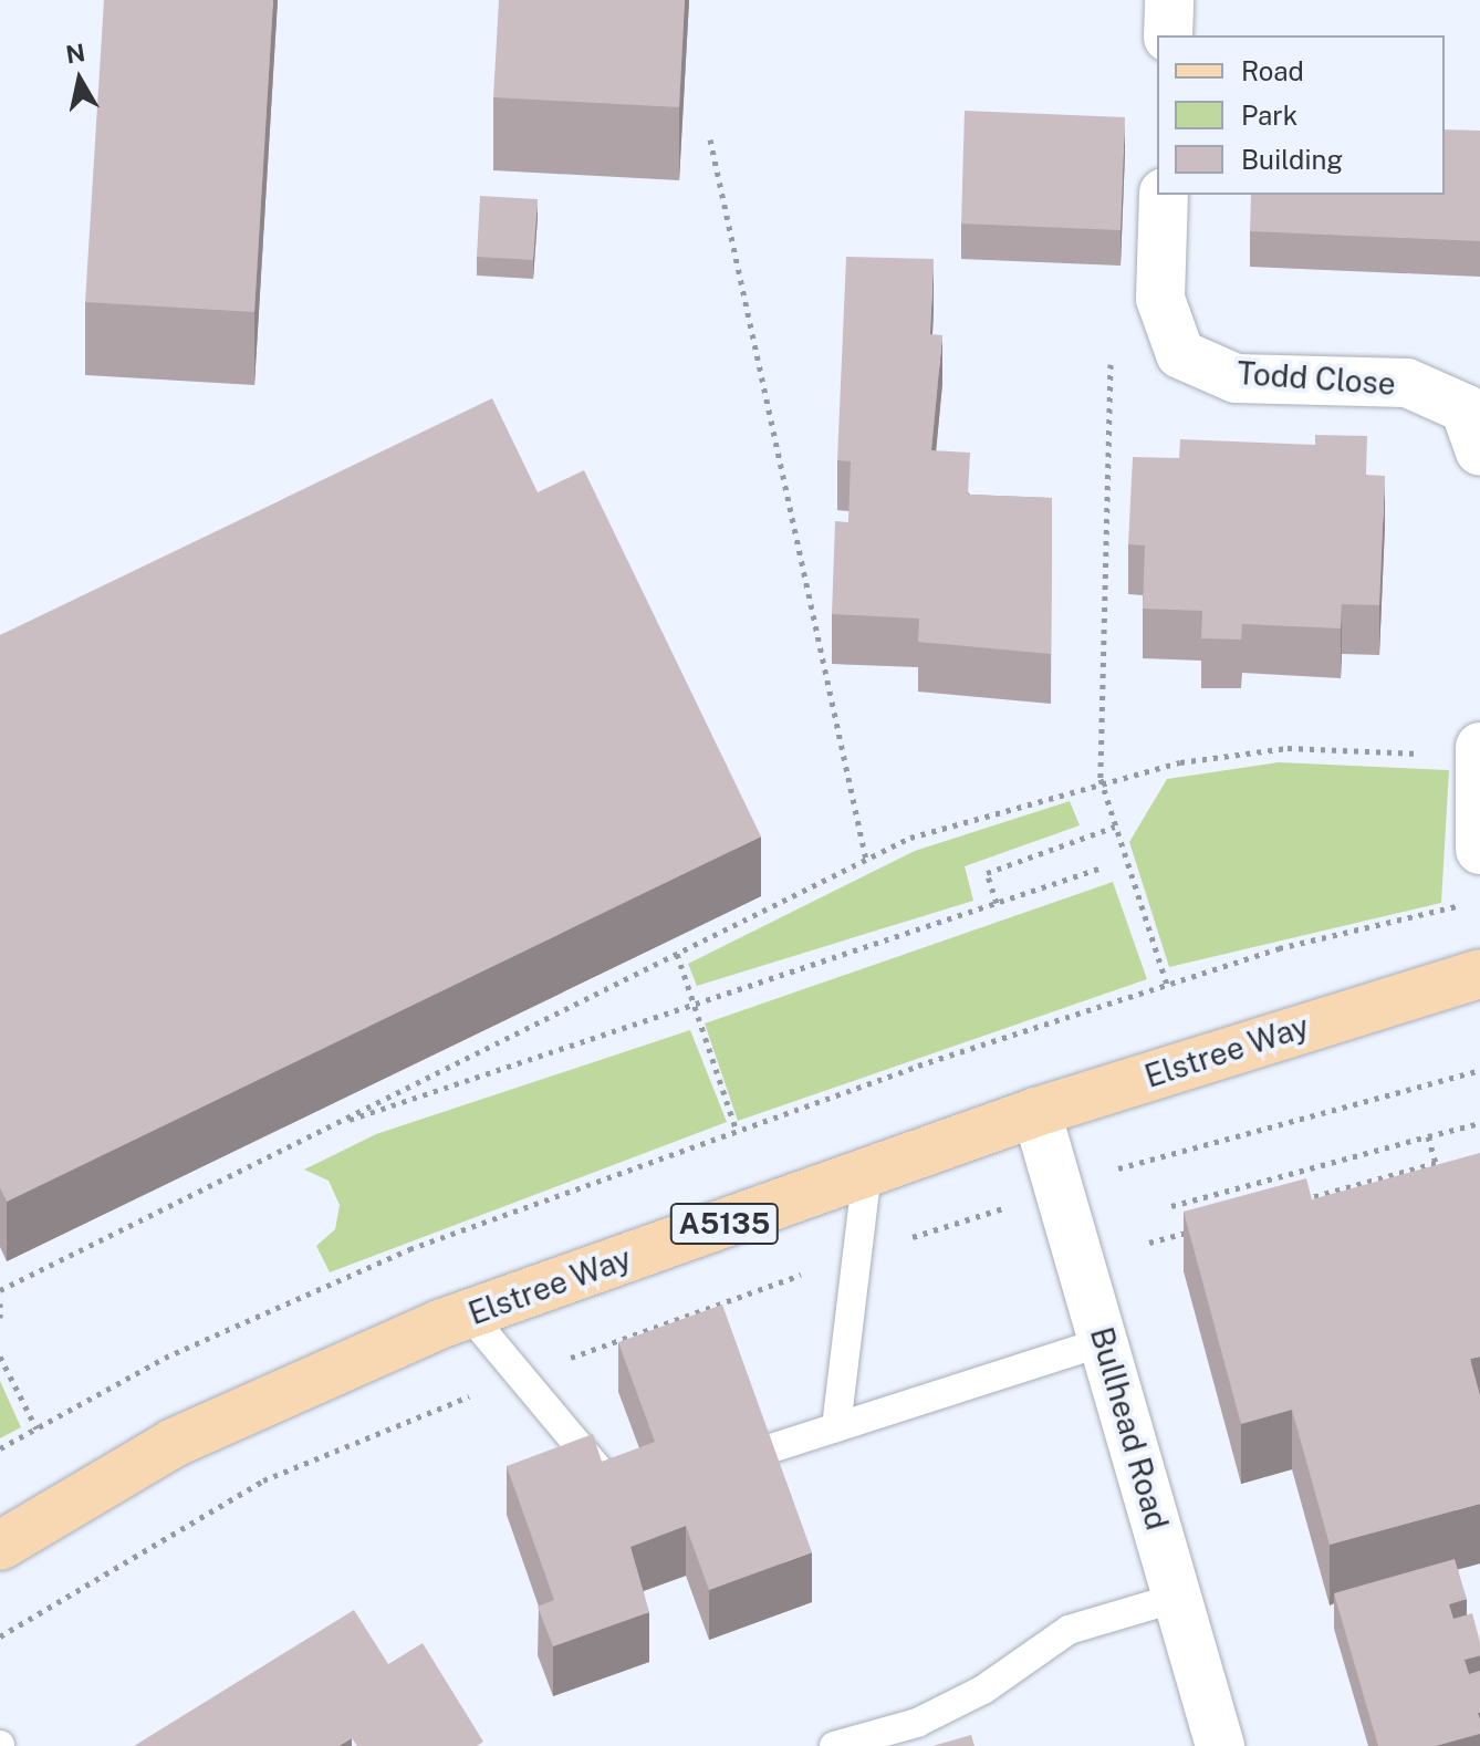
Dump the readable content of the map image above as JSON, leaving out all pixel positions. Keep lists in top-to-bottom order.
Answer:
{
  "streets": {
    "main road": ["Elstree Way", "A5135"],
    "street": ["Todd Close", "Bullhead Road"]
  },
  "crossings": [
    ["Elstree Way", "Bullhead Road"]
  ],
  "legend": ["Road", "Park", "Building"],
  "north": "top"
}
